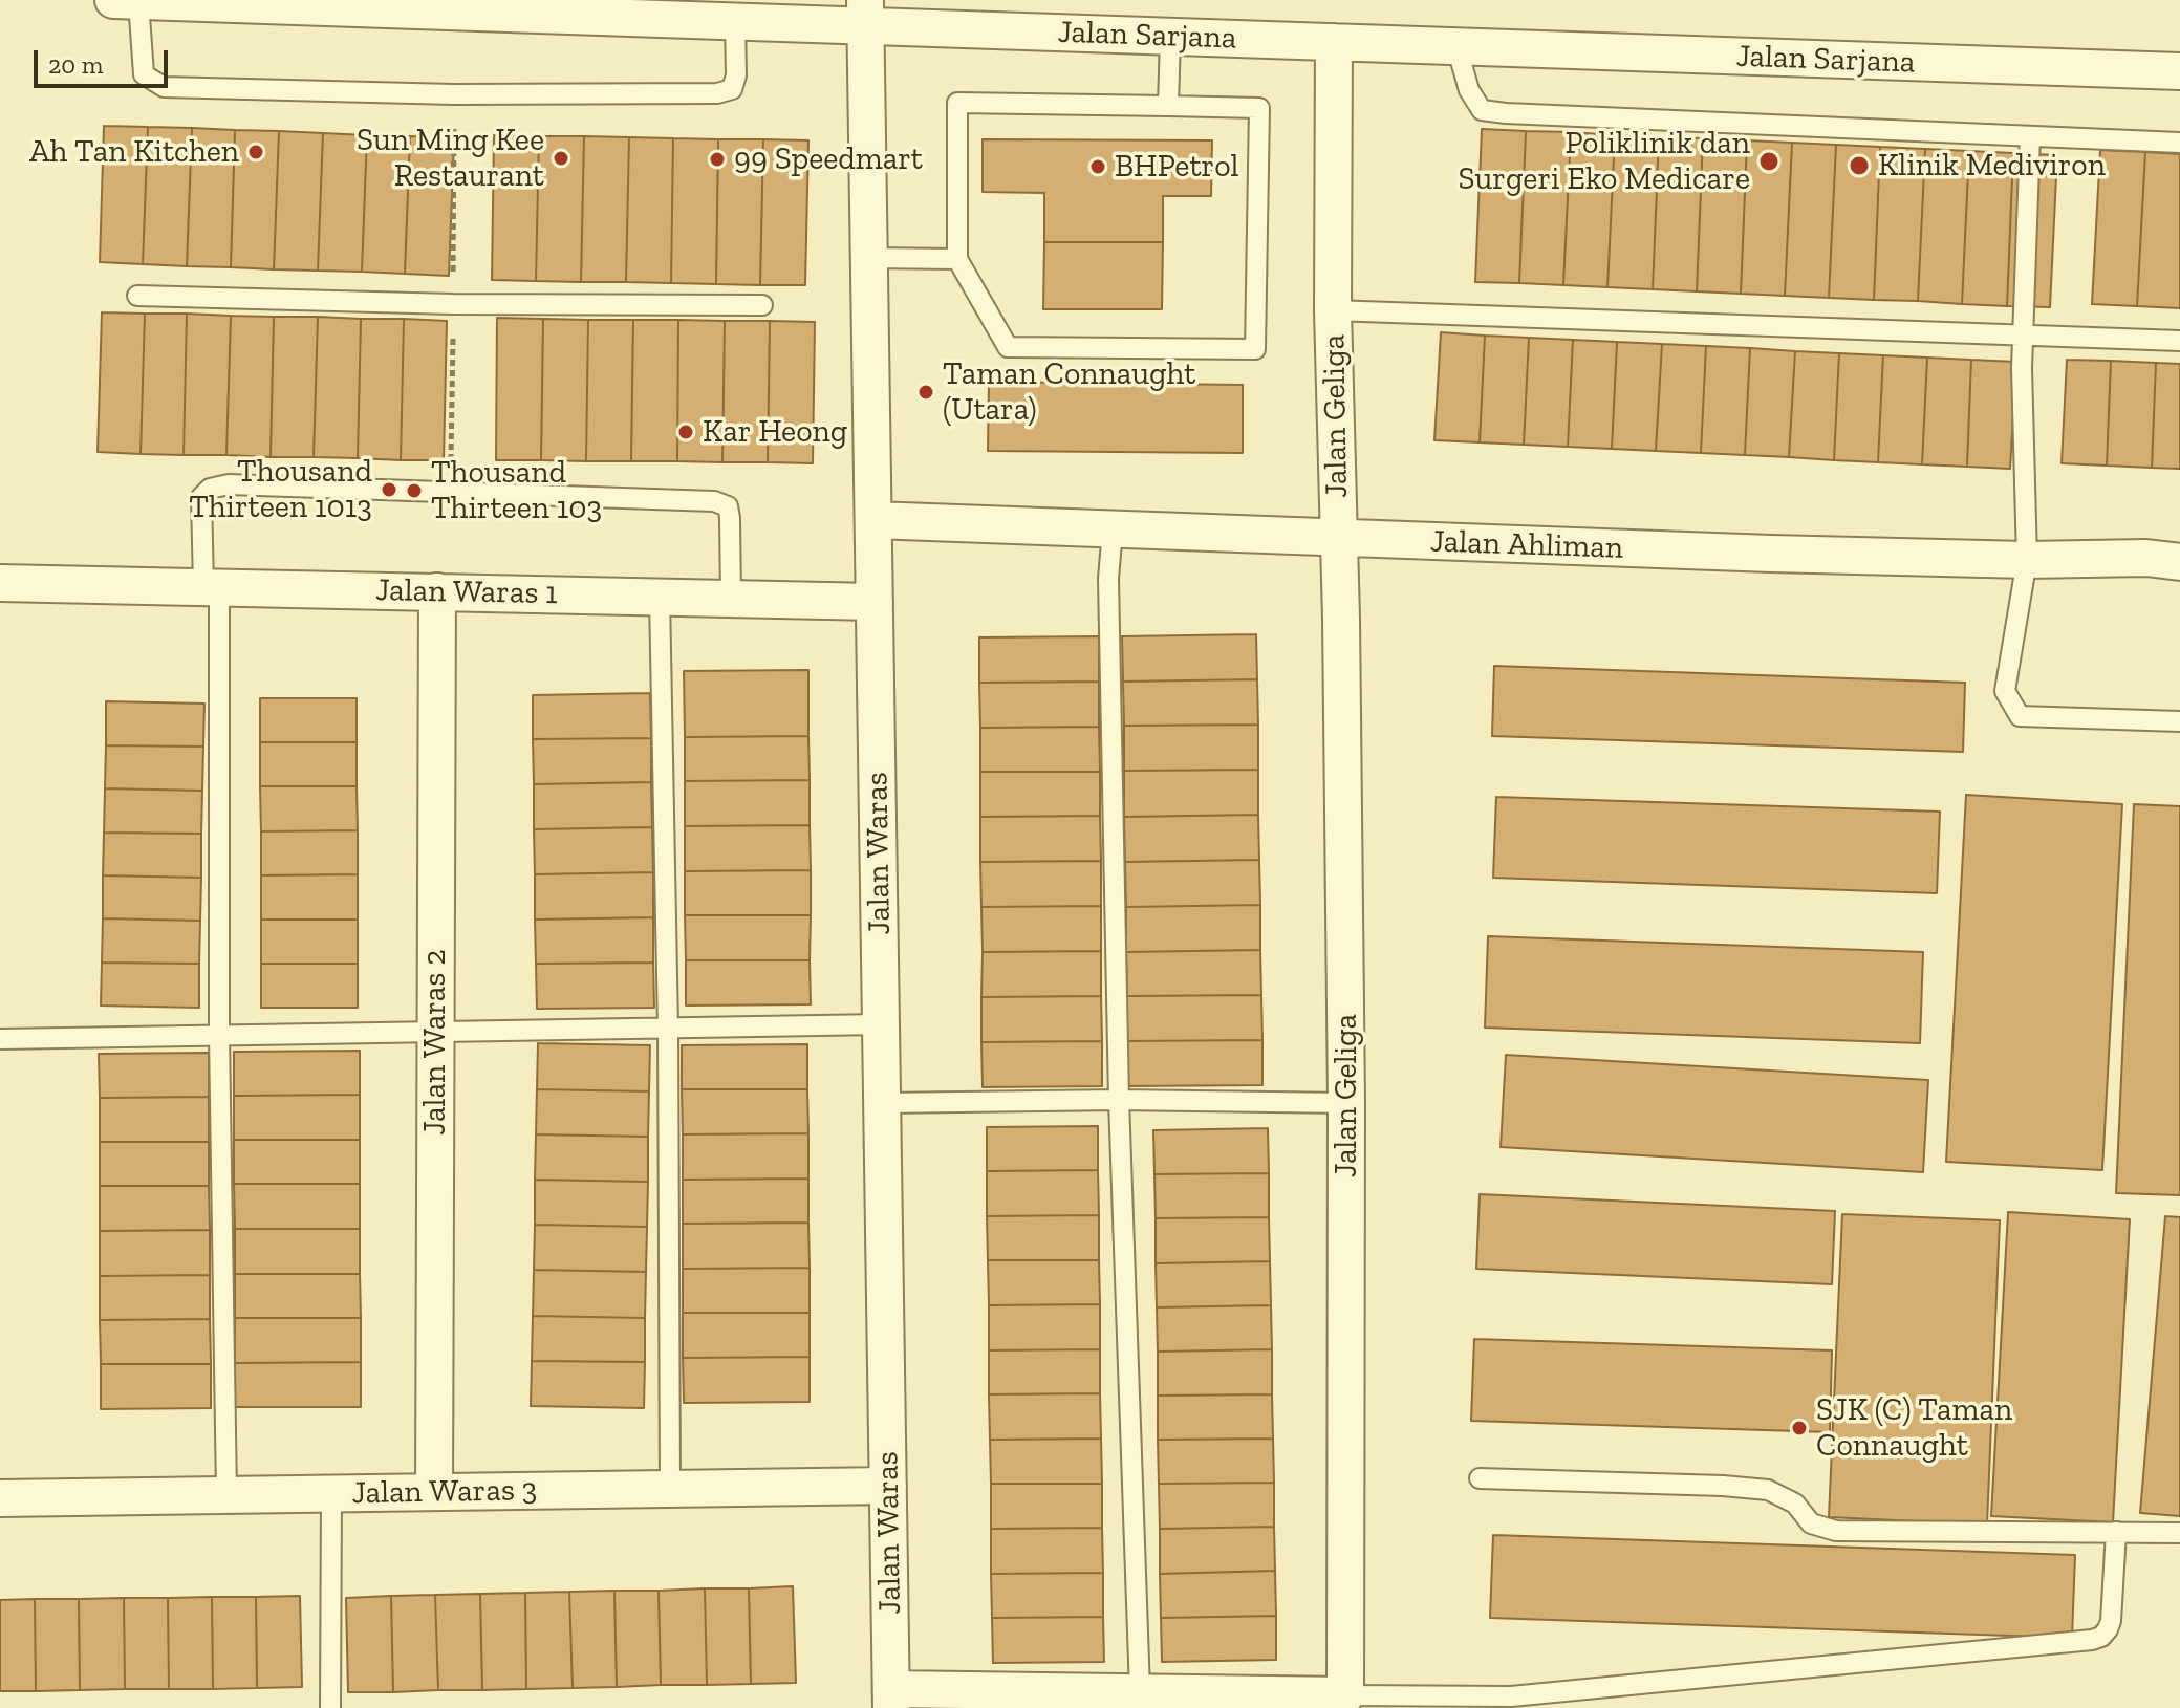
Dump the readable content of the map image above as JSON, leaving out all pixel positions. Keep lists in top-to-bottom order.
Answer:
{
  "streets": {
    "street": [
      "Jalan Sarjana",
      "Jalan Geliga",
      "Jalan Ahliman",
      "Jalan Waras 1",
      "Jalan Waras",
      "Jalan Waras 2",
      "Jalan Waras 3"
    ]
  },
  "crossings": [
    ["Jalan Sarjana", "Jalan Geliga"],
    ["Jalan Sarjana", "Jalan Waras"],
    ["Jalan Geliga", "Jalan Ahliman"],
    ["Jalan Ahliman", "Jalan Waras"],
    ["Jalan Waras 1", "Jalan Waras"],
    ["Jalan Waras 1", "Jalan Waras 2"],
    ["Jalan Waras", "Jalan Waras 3"],
    ["Jalan Waras 2", "Jalan Waras 3"]
  ],
  "places": [
    "Ah Tan Kitchen",
    "Sun Ming Kee Restaurant",
    "99 Speedmart",
    "Poliklinik dan Surgeri Eko Medicare",
    "Klinik Mediviron",
    "BHPetrol",
    "Taman Connaught (Utara)",
    "Kar Heong",
    "Thousand Thirteen 1013",
    "Thousand Thirteen 103",
    "SJK (C) Taman Connaught"
  ],
  "scale_bar": "20 m"
}
